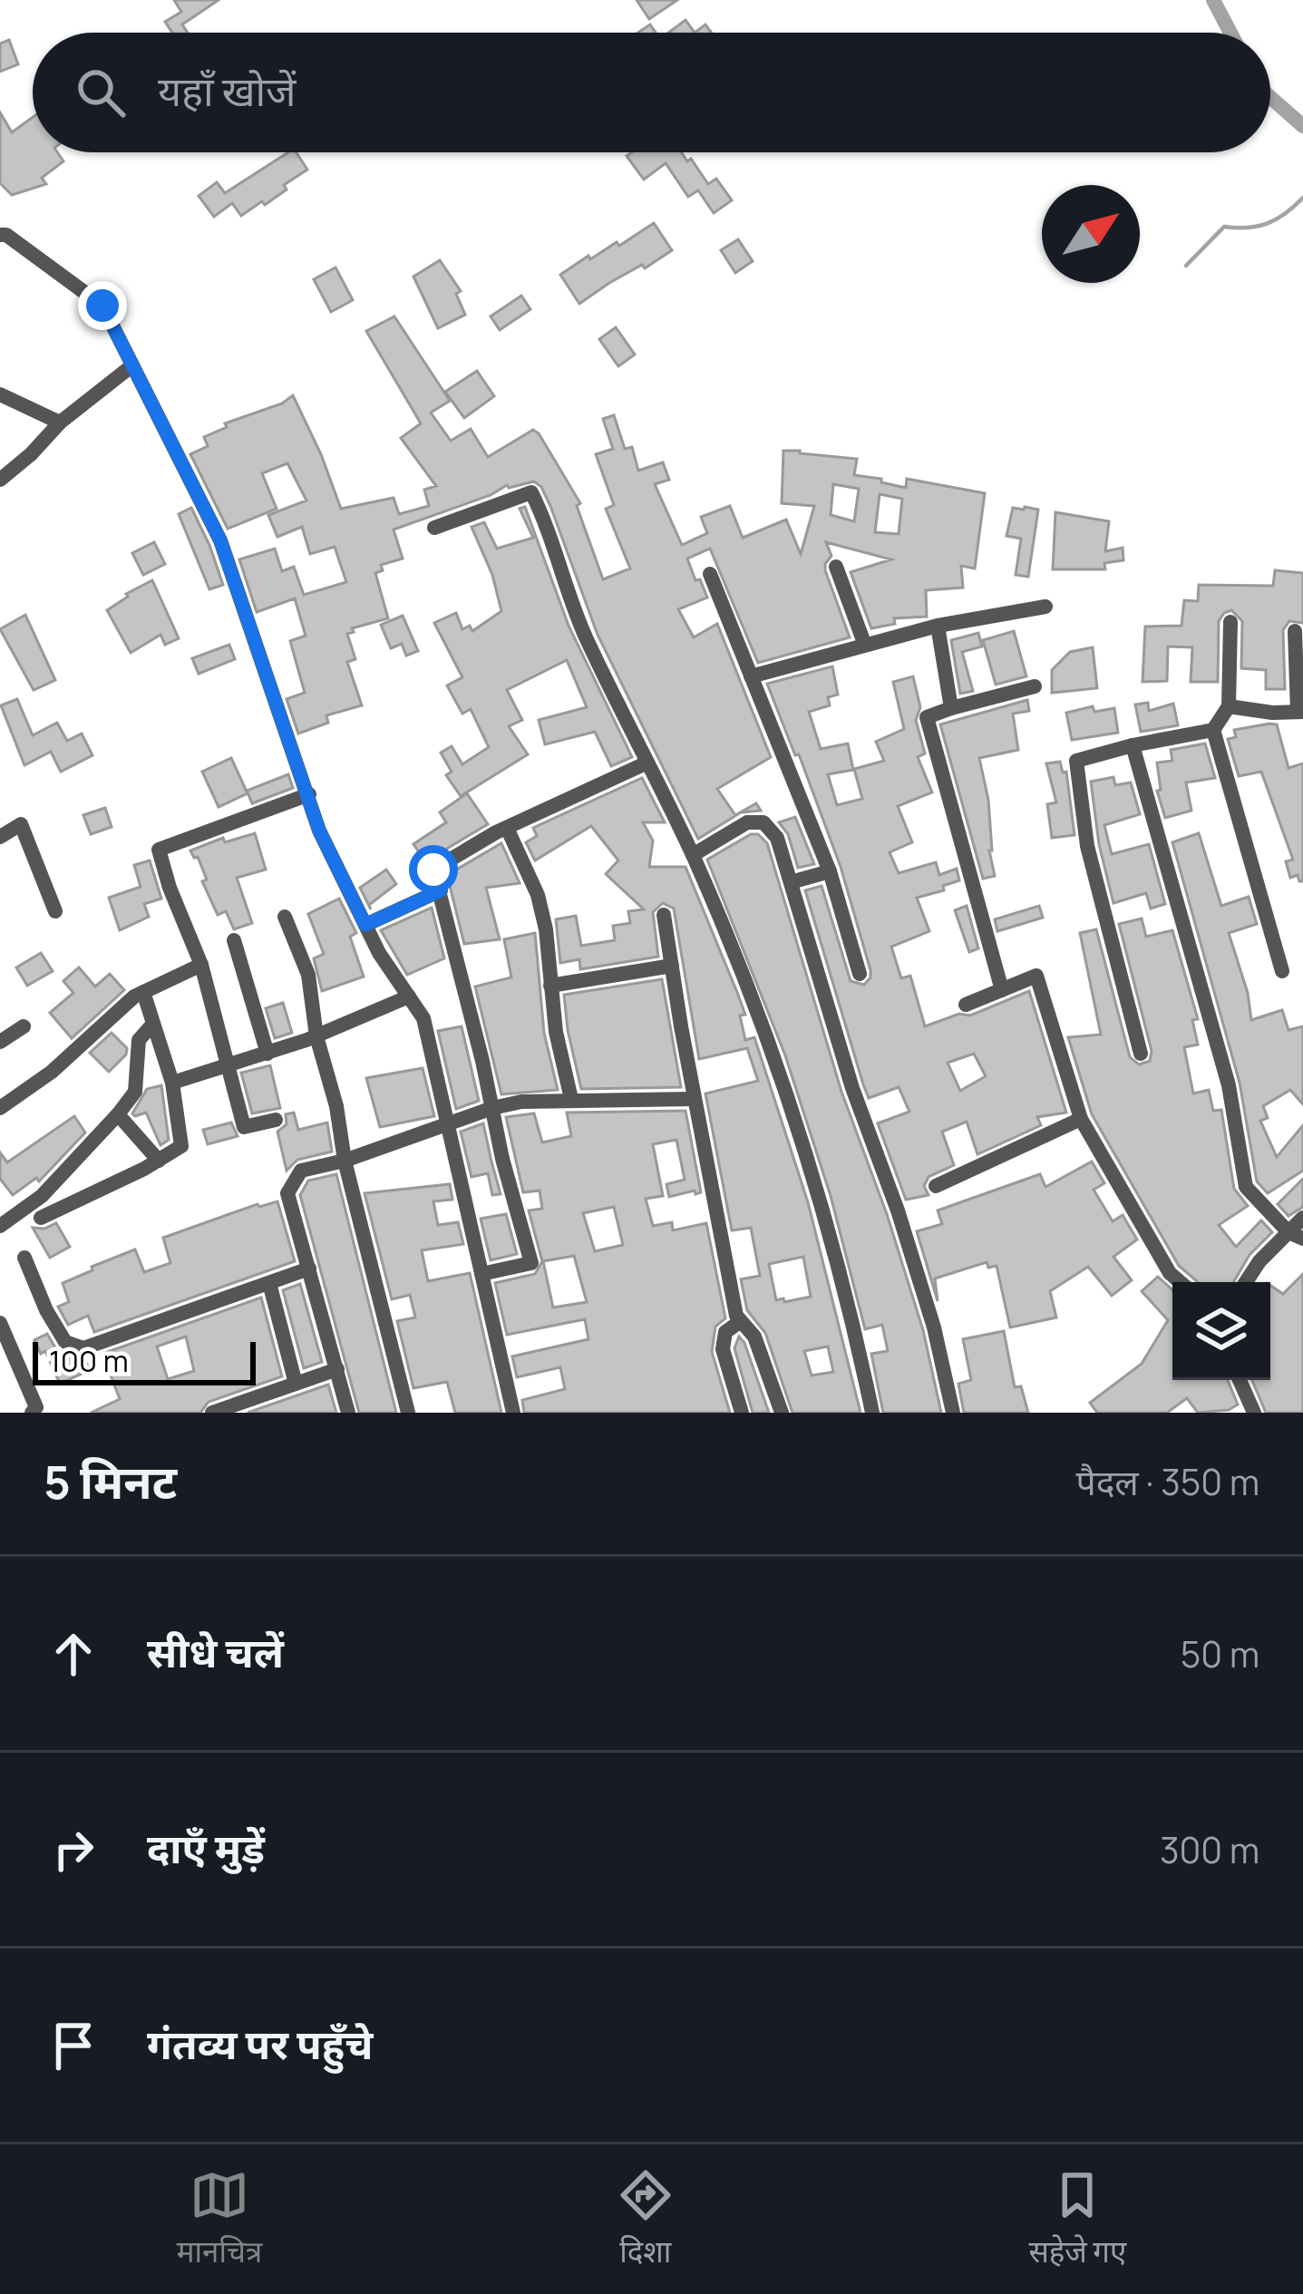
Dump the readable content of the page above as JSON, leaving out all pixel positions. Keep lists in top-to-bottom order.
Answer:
{
  "scale_bar": "100 m",
  "north": "top right",
  "page": {
    "search": "यहाँ खोजें",
    "scale": "100 m",
    "heading": ["5 मिनट", "पैदल · 350 m"],
    "list": [
      ["सीधे चलें", "50 m"],
      ["दाएँ मुड़ें", "300 m"],
      "गंतव्य पर पहुँचे"
    ],
    "nav": ["मानचित्र", "दिशा", "सहेजे गए"]
  }
}
